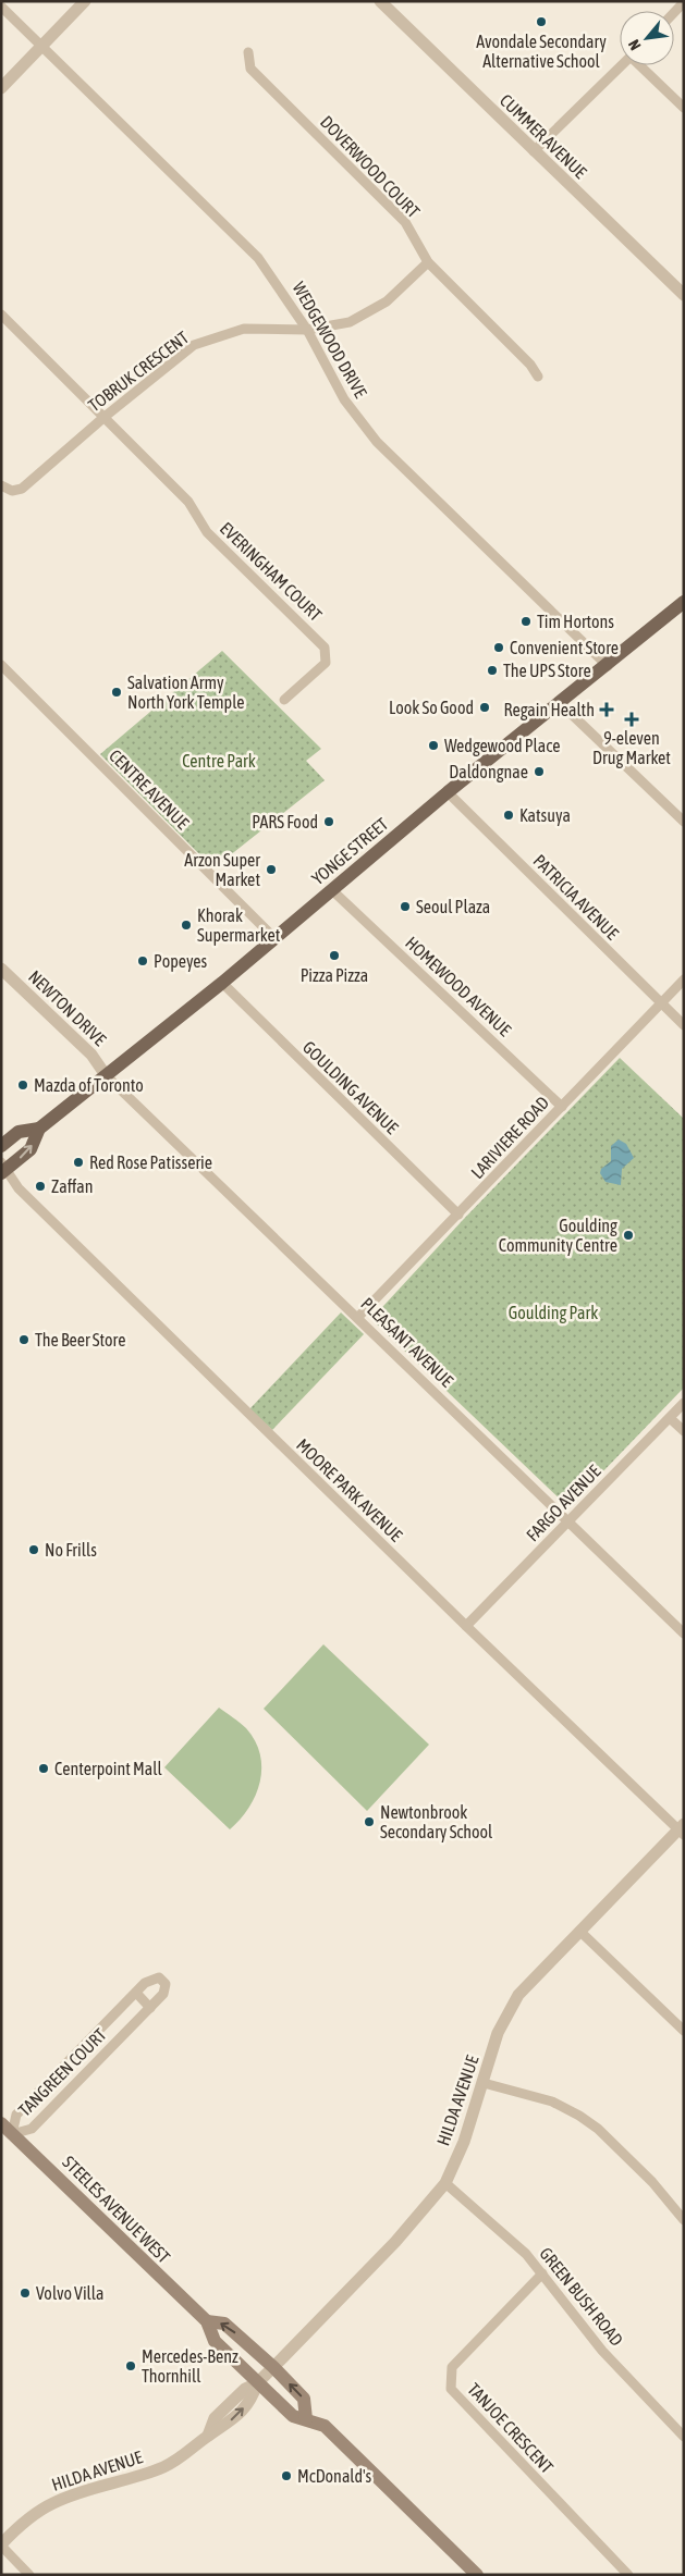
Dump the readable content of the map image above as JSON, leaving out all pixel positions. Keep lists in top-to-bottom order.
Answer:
{
  "streets": {
    "main road": ["YONGE STREET", "STEELES AVENUE WEST"],
    "street": [
      "CUMMER AVENUE",
      "DOVERWOOD COURT",
      "WEDGEWOOD DRIVE",
      "TOBRUK CRESCENT",
      "EVERINGHAM COURT",
      "CENTRE AVENUE",
      "PATRICIA AVENUE",
      "HOMEWOOD AVENUE",
      "NEWTON DRIVE",
      "GOULDING AVENUE",
      "LARIVIERE ROAD",
      "PLEASANT AVENUE",
      "MOORE PARK AVENUE",
      "FARGO AVENUE",
      "TANGREEN COURT",
      "HILDA AVENUE",
      "GREEN BUSH ROAD",
      "TANJOE CRESCENT"
    ]
  },
  "crossings": [
    ["DOVERWOOD COURT", "TOBRUK CRESCENT"],
    ["WEDGEWOOD DRIVE", "TOBRUK CRESCENT"],
    ["WEDGEWOOD DRIVE", "YONGE STREET"],
    ["TOBRUK CRESCENT", "EVERINGHAM COURT"],
    ["CENTRE AVENUE", "YONGE STREET"],
    ["YONGE STREET", "PATRICIA AVENUE"],
    ["YONGE STREET", "HOMEWOOD AVENUE"],
    ["YONGE STREET", "NEWTON DRIVE"],
    ["YONGE STREET", "GOULDING AVENUE"],
    ["YONGE STREET", "PLEASANT AVENUE"],
    ["YONGE STREET", "MOORE PARK AVENUE"],
    ["PATRICIA AVENUE", "LARIVIERE ROAD"],
    ["HOMEWOOD AVENUE", "LARIVIERE ROAD"],
    ["NEWTON DRIVE", "PLEASANT AVENUE"],
    ["GOULDING AVENUE", "LARIVIERE ROAD"],
    ["LARIVIERE ROAD", "PLEASANT AVENUE"],
    ["PLEASANT AVENUE", "FARGO AVENUE"],
    ["MOORE PARK AVENUE", "FARGO AVENUE"],
    ["MOORE PARK AVENUE", "HILDA AVENUE"],
    ["TANGREEN COURT", "STEELES AVENUE WEST"],
    ["HILDA AVENUE", "STEELES AVENUE WEST"],
    ["HILDA AVENUE", "GREEN BUSH ROAD"],
    ["GREEN BUSH ROAD", "TANJOE CRESCENT"]
  ],
  "parks": ["Centre Park", "Goulding Park"],
  "places": {
    "other": [
      "Avondale Secondary Alternative School",
      "Tim Hortons",
      "Convenient Store",
      "The UPS Store",
      "Salvation Army North York Temple",
      "Look So Good",
      "Wedgewood Place",
      "Daldongnae",
      "Katsuya",
      "PARS Food",
      "Arzon Super Market",
      "Seoul Plaza",
      "Khorak Supermarket",
      "Pizza Pizza",
      "Popeyes",
      "Mazda of Toronto",
      "Red Rose Patisserie",
      "Zaffan",
      "Goulding Community Centre",
      "The Beer Store",
      "No Frills",
      "Centerpoint Mall",
      "Newtonbrook Secondary School",
      "Volvo Villa",
      "Mercedes-Benz Thornhill",
      "McDonald's"
    ],
    "health": ["Regain Health", "9-eleven Drug Market"]
  },
  "north": "bottom left"
}
